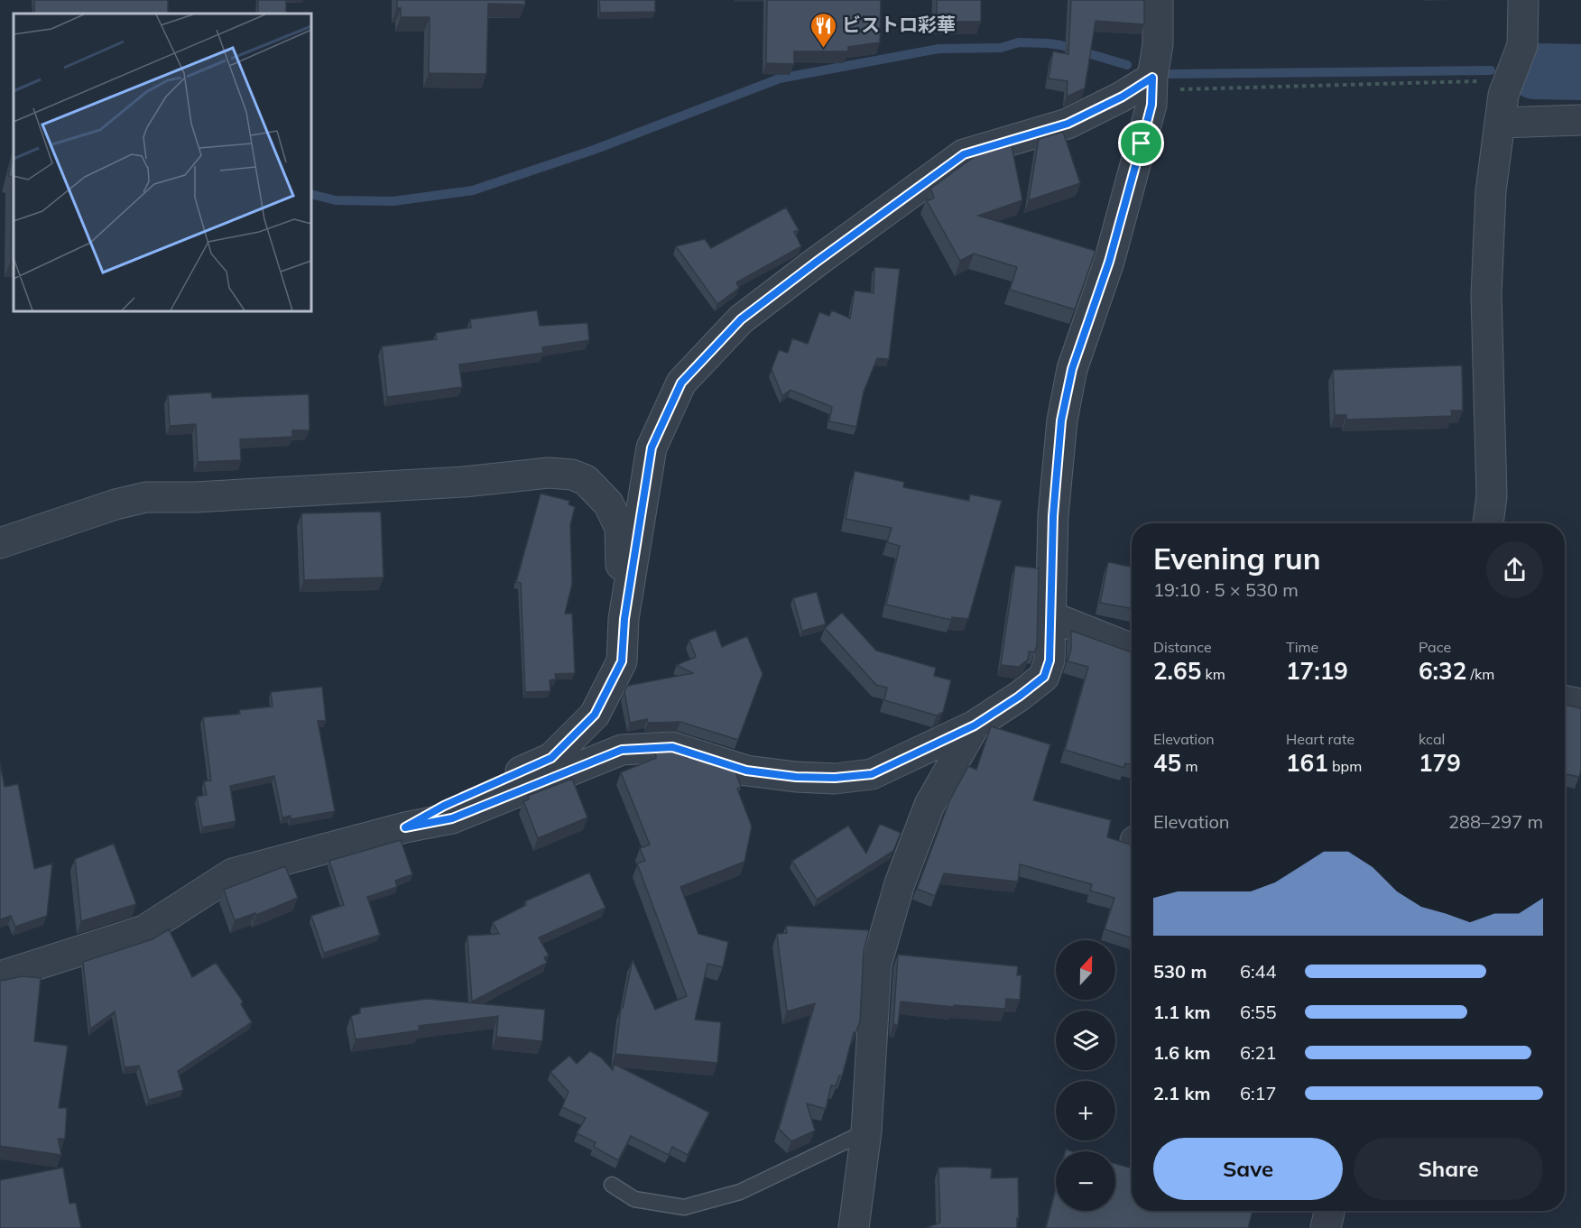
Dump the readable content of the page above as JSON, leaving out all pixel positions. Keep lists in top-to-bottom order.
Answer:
{
  "places": {
    "restaurant": ["ビストロ彩華"]
  },
  "north": "top",
  "page": {
    "heading": ["Evening run", "19:10 · 5 × 530 m"],
    "stats": [
      ["Distance", "2.65 km"],
      ["Time", "17:19"],
      ["Pace", "6:32 /km"],
      ["Elevation", "45 m"],
      ["Heart rate", "161 bpm"],
      ["kcal", "179"]
    ],
    "chart": ["Elevation", "288–297 m"],
    "map_buttons": ["+", "−"],
    "list": [
      {
        "name": "530 m",
        "note": "6:44"
      },
      {
        "name": "1.1 km",
        "note": "6:55"
      },
      {
        "name": "1.6 km",
        "note": "6:21"
      },
      {
        "name": "2.1 km",
        "note": "6:17"
      }
    ],
    "buttons": ["Save", "Share"]
  }
}
